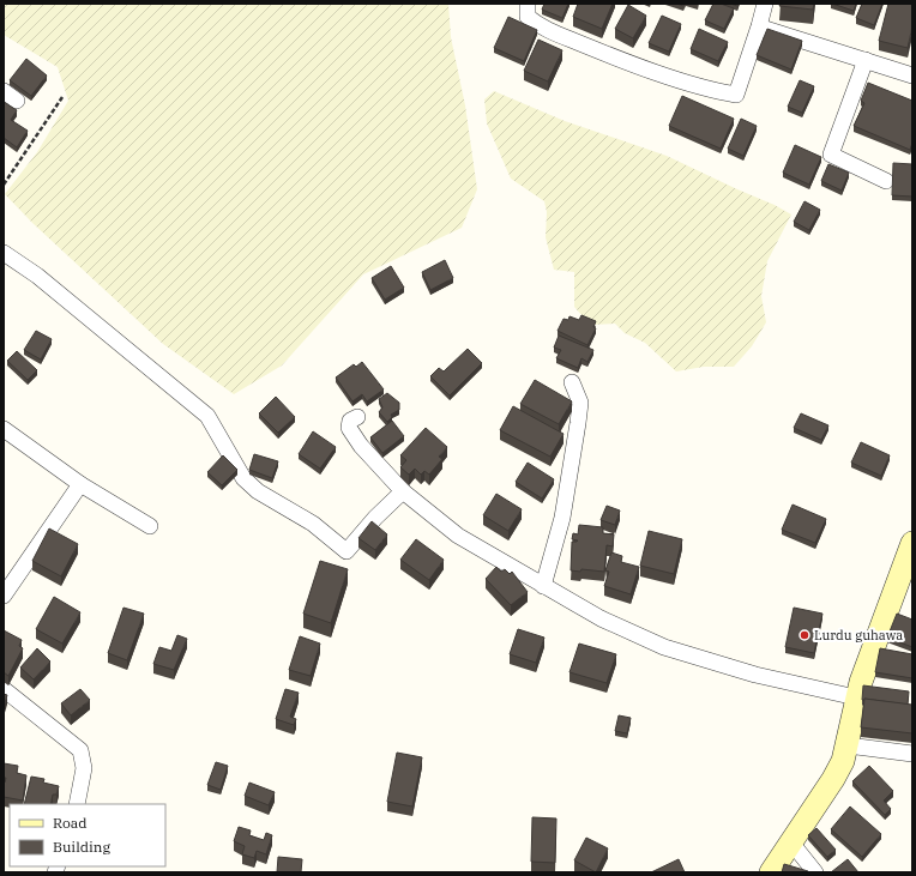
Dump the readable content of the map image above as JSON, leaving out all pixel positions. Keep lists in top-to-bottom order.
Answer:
{
  "places": ["Lurdu guhawa"],
  "legend": ["Road", "Building"]
}
